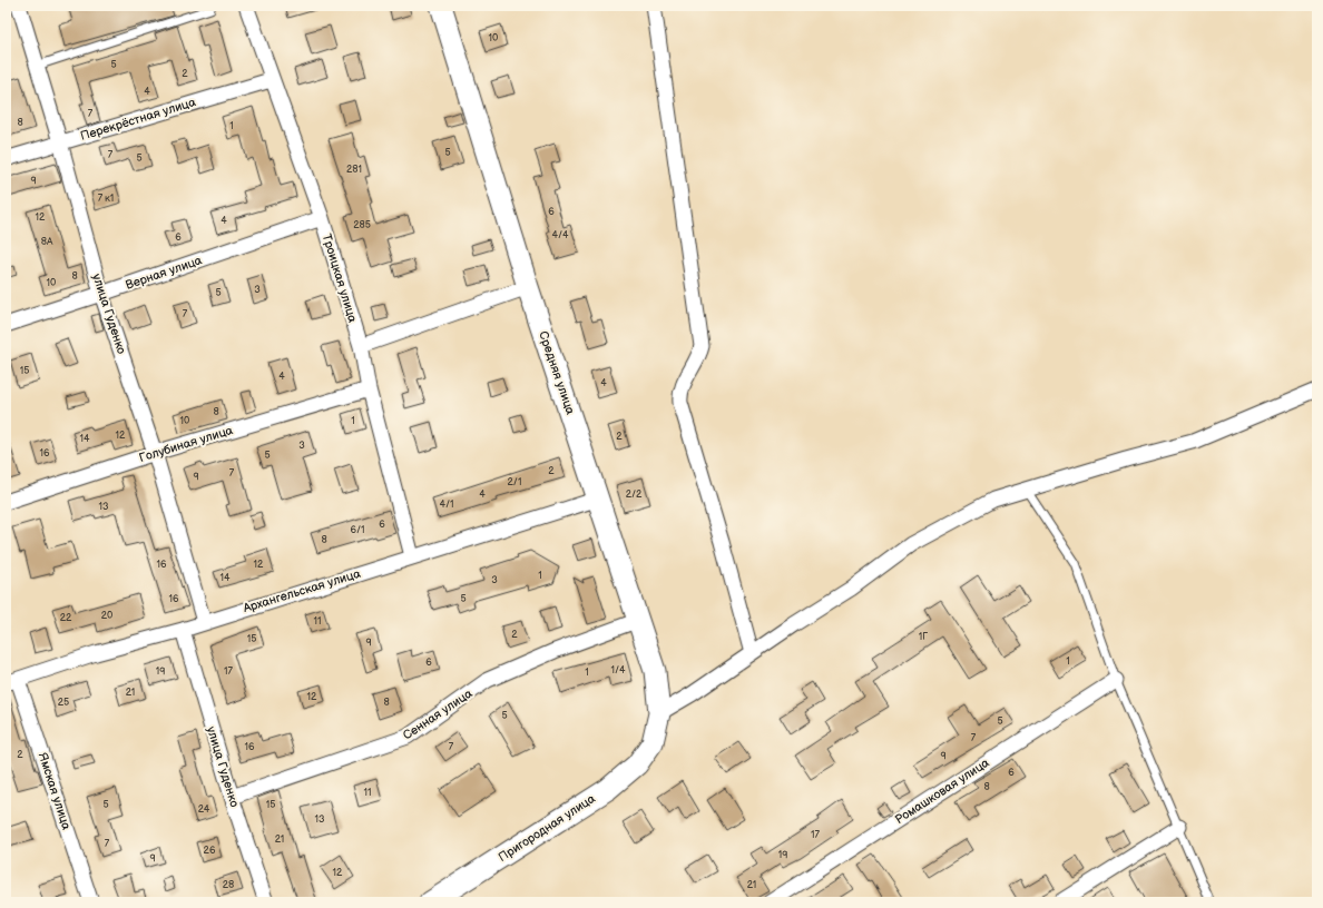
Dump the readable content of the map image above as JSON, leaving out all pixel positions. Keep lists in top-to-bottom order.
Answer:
{
  "streets": {
    "street": [
      "Перекрёстная улица",
      "Верная улица",
      "Троицкая улица",
      "улица Гуденко",
      "Средняя улица",
      "Голубиная улица",
      "Архангельская улица",
      "Сенная улица",
      "Ямская улица",
      "Ромашковая улица",
      "Пригородная улица"
    ]
  },
  "crossings": [
    ["Перекрёстная улица", "Троицкая улица"],
    ["Перекрёстная улица", "улица Гуденко"],
    ["Верная улица", "Троицкая улица"],
    ["Верная улица", "улица Гуденко"],
    ["Троицкая улица", "Голубиная улица"],
    ["Троицкая улица", "Архангельская улица"],
    ["улица Гуденко", "Голубиная улица"],
    ["улица Гуденко", "Архангельская улица"],
    ["улица Гуденко", "Сенная улица"],
    ["Средняя улица", "Архангельская улица"],
    ["Средняя улица", "Сенная улица"],
    ["Средняя улица", "Пригородная улица"],
    ["Архангельская улица", "Ямская улица"]
  ],
  "house_numbers": [
    "10",
    "5",
    "2",
    "4",
    "7",
    "8",
    "1",
    "5",
    "7",
    "5",
    "281",
    "9",
    "7 к1",
    "6",
    "12",
    "4",
    "285",
    "4/4",
    "6",
    "8А",
    "8",
    "10",
    "3",
    "5",
    "7",
    "15",
    "4",
    "4",
    "8",
    "10",
    "1",
    "12",
    "2",
    "14",
    "3",
    "16",
    "5",
    "2",
    "7",
    "9",
    "2/1",
    "4",
    "2/2",
    "4/1",
    "13",
    "6",
    "6/1",
    "8",
    "16",
    "12",
    "1",
    "14",
    "3",
    "16",
    "5",
    "20",
    "22",
    "11",
    "2",
    "1Г",
    "15",
    "9",
    "1",
    "6",
    "1/4",
    "19",
    "17",
    "1",
    "21",
    "12",
    "25",
    "8",
    "5",
    "5",
    "7",
    "16",
    "7",
    "2",
    "9",
    "6",
    "8",
    "11",
    "5",
    "15",
    "24",
    "13",
    "17",
    "21",
    "7",
    "26",
    "19",
    "9",
    "12",
    "28",
    "21"
  ]
}
